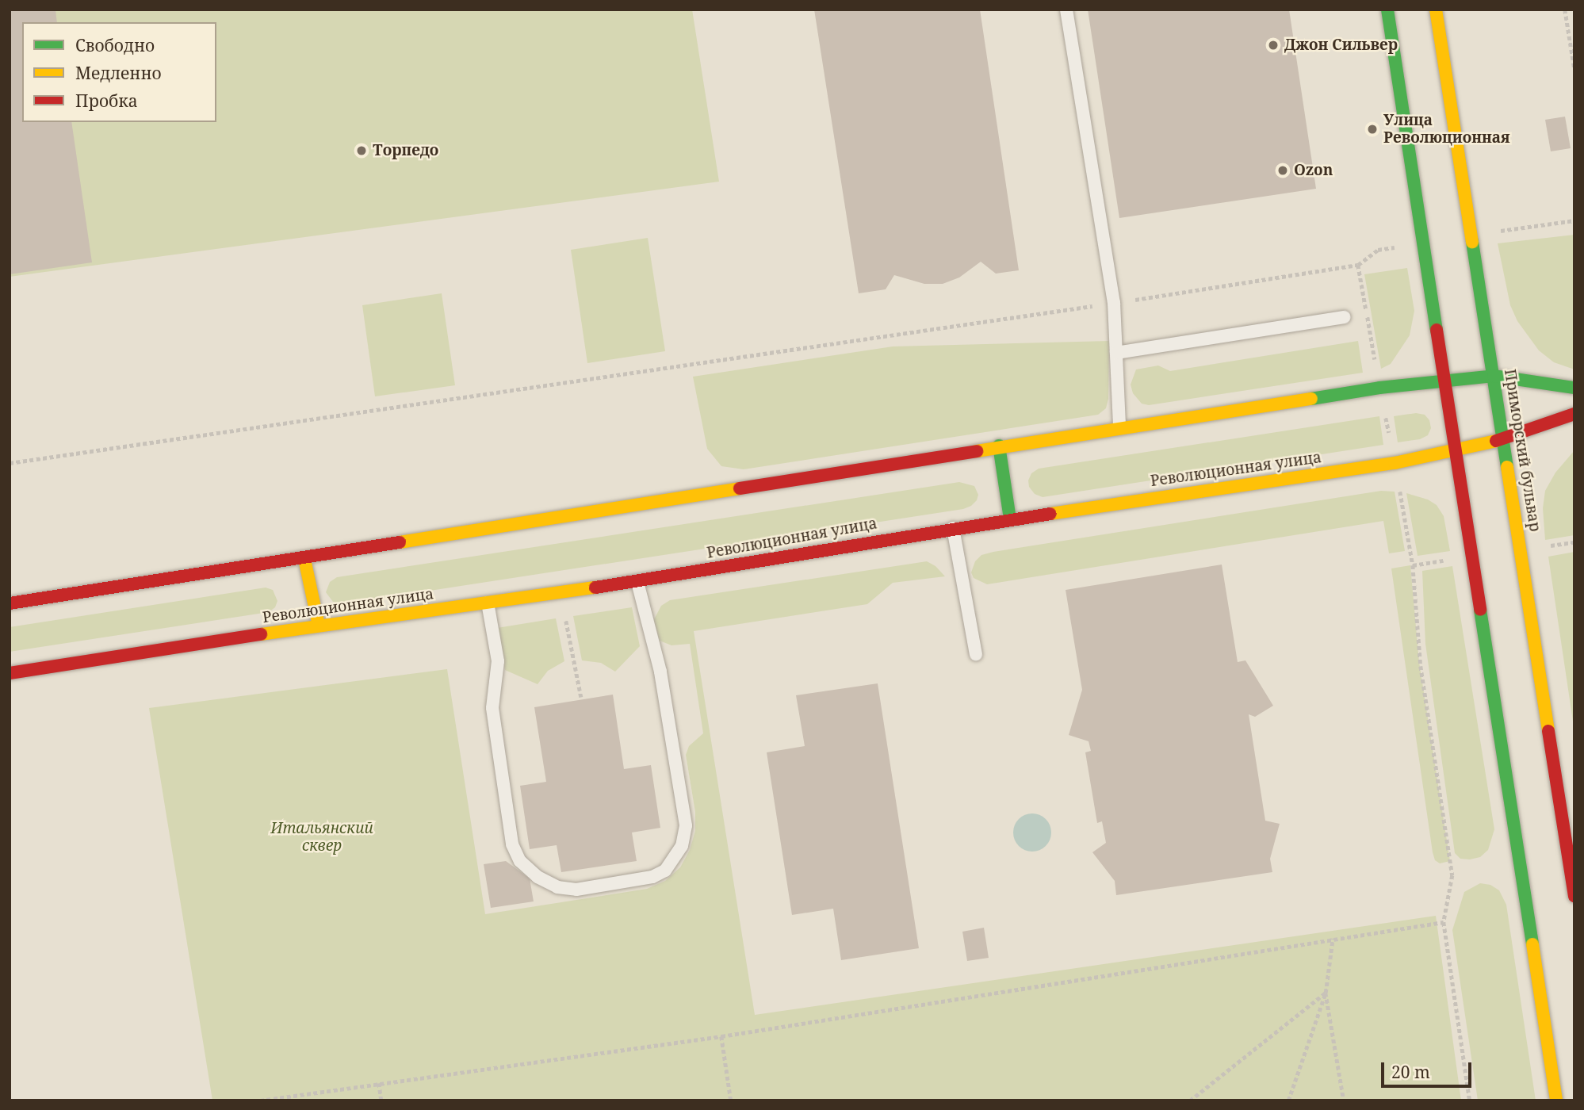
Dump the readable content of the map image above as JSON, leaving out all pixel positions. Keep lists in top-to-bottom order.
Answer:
{
  "streets": {
    "main road": ["Приморский бульвар", "Революционная улица"]
  },
  "crossings": [
    ["Приморский бульвар", "Революционная улица"]
  ],
  "parks": ["Итальянский сквер"],
  "places": [
    "Джон Сильвер",
    "Улица Революционная",
    "Торпедо",
    "Ozon"
  ],
  "legend": ["Свободно", "Медленно", "Пробка"],
  "scale_bar": "20 m"
}
